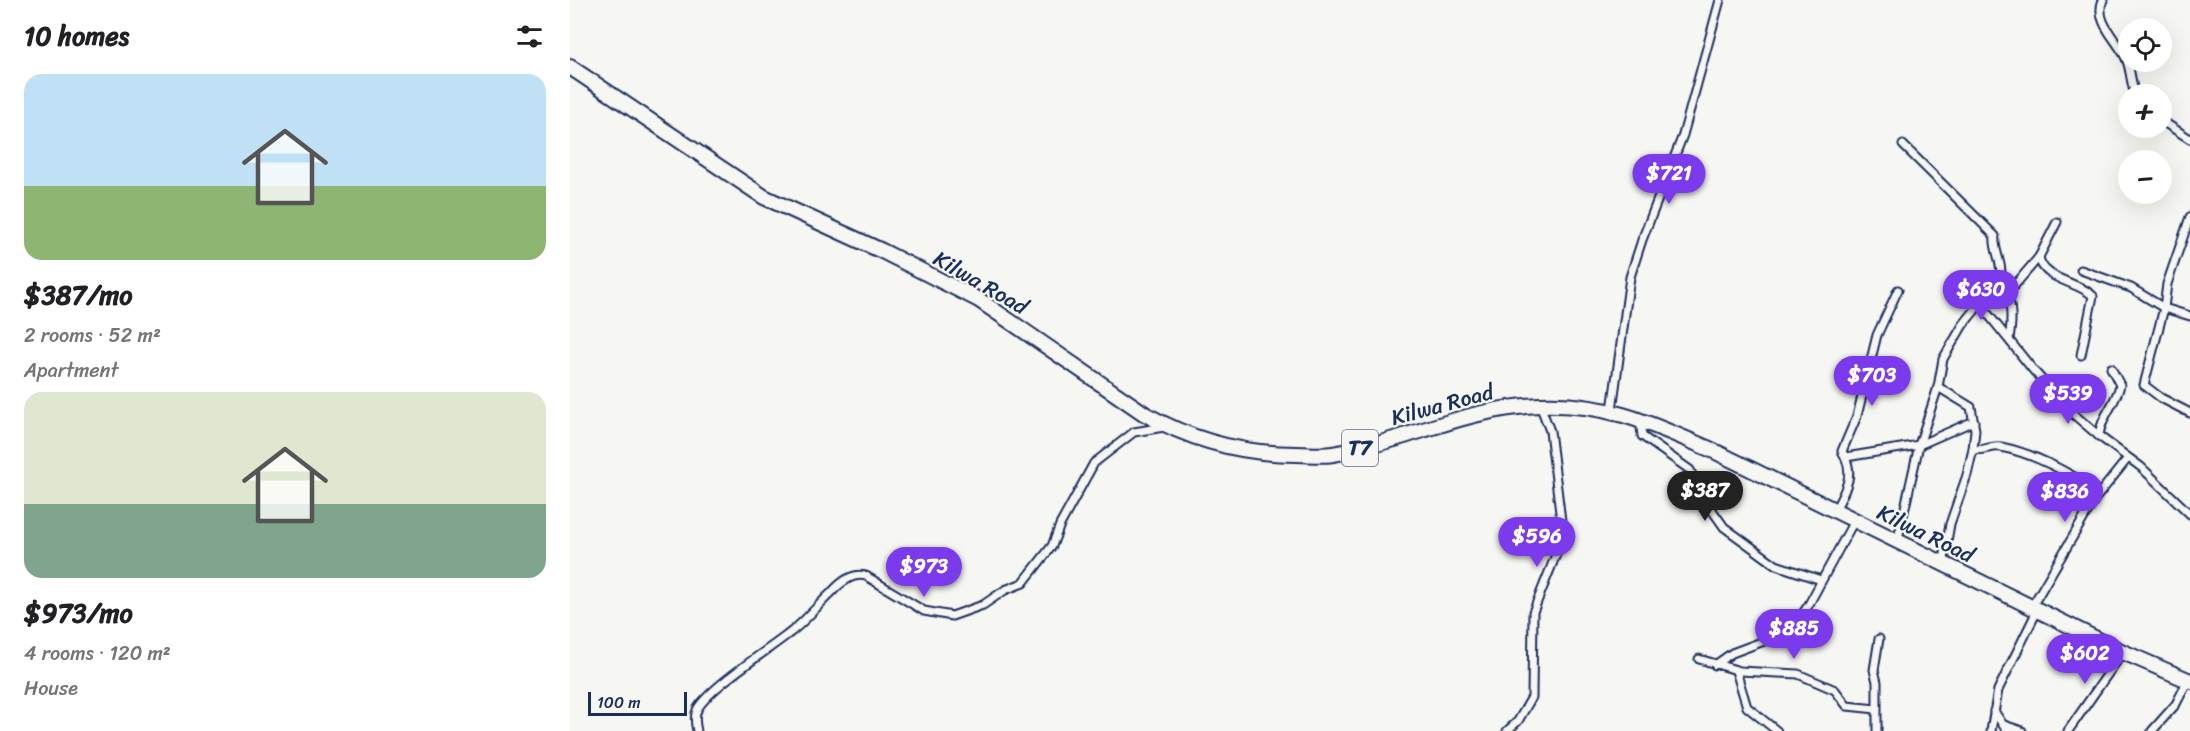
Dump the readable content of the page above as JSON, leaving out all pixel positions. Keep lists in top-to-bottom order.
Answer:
{
  "streets": {
    "highway": ["Kilwa Road", "T7"]
  },
  "scale_bar": "100 m",
  "page": {
    "heading": "10 homes",
    "map_buttons": ["+", "−"],
    "list": [
      {
        "name": "$387/mo",
        "note": "2 rooms · 52 m² · Apartment"
      },
      {
        "name": "$973/mo",
        "note": "4 rooms · 120 m² · House"
      }
    ],
    "price": [
      "$721",
      "$630",
      "$703",
      "$539",
      "$387",
      "$836",
      "$596",
      "$973",
      "$885",
      "$602"
    ],
    "scale": "100 m"
  }
}
